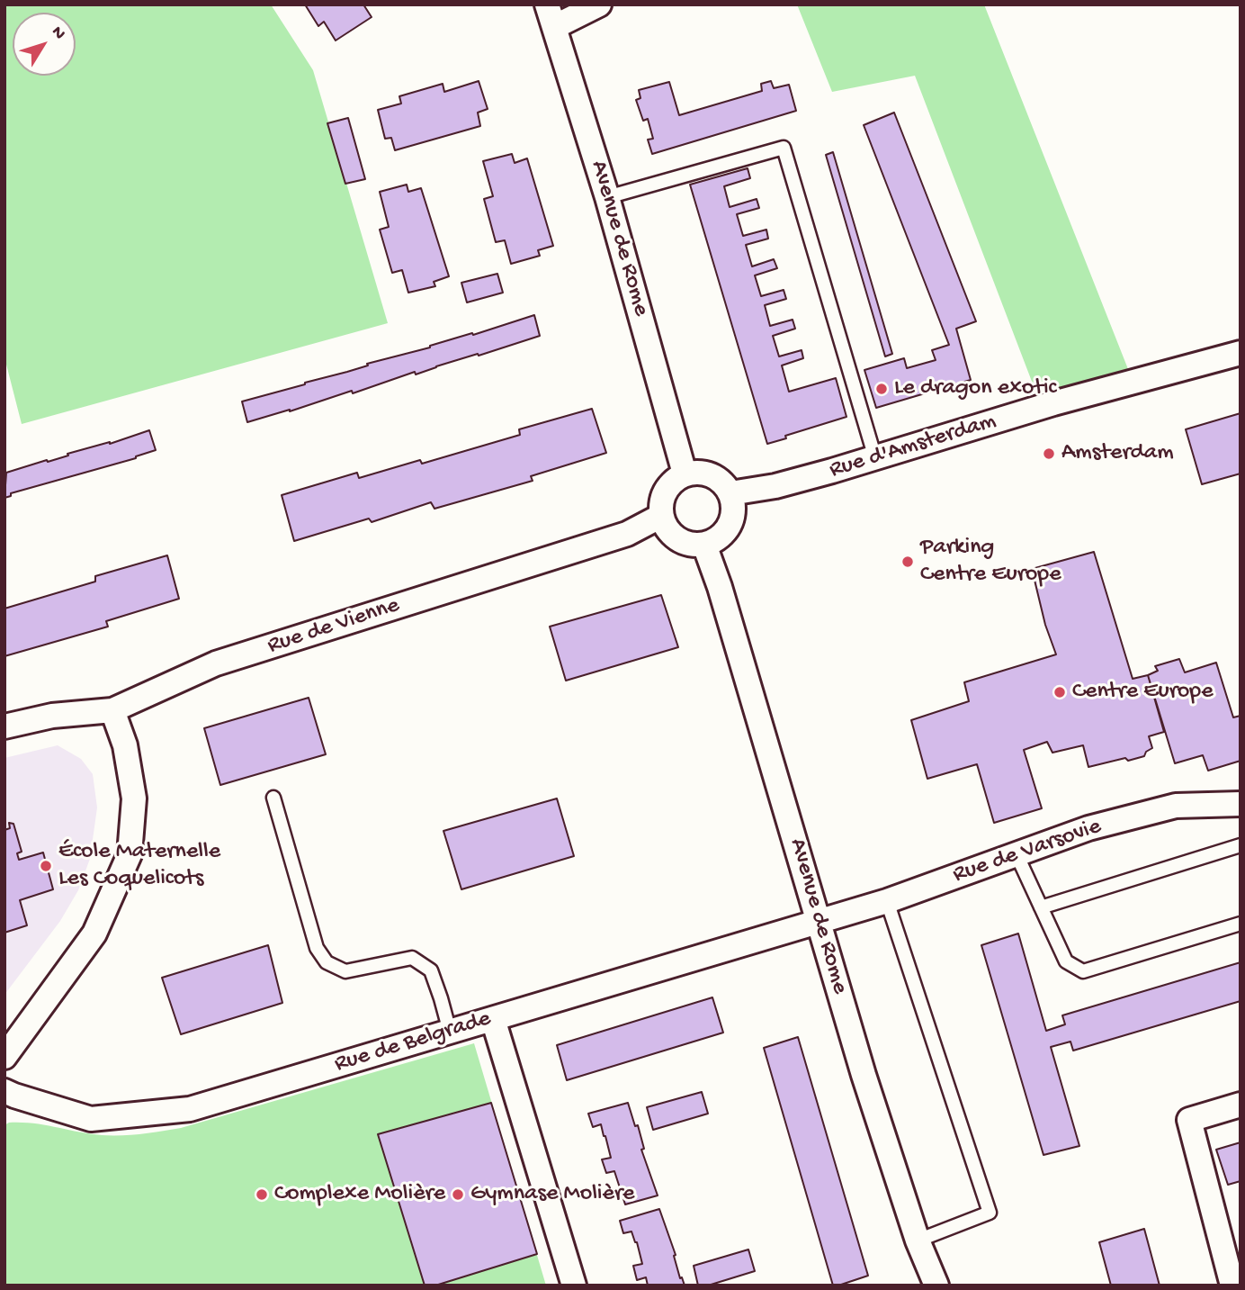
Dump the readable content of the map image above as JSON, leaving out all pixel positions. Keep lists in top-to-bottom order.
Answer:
{
  "streets": {
    "street": [
      "Avenue de Rome",
      "Rue d'Amsterdam",
      "Rue de Vienne",
      "Rue de Varsovie",
      "Rue de Belgrade"
    ]
  },
  "crossings": [
    ["Avenue de Rome", "Rue d'Amsterdam"],
    ["Avenue de Rome", "Rue de Vienne"],
    ["Avenue de Rome", "Rue de Varsovie"],
    ["Avenue de Rome", "Rue de Belgrade"],
    ["Rue d'Amsterdam", "Rue de Vienne"],
    ["Rue de Varsovie", "Rue de Belgrade"]
  ],
  "places": [
    "Le dragon exotic",
    "Amsterdam",
    "Parking Centre Europe",
    "Centre Europe",
    "École Maternelle Les Coquelicots",
    "Complexe Molière",
    "Gymnase Molière"
  ],
  "north": "top right"
}
